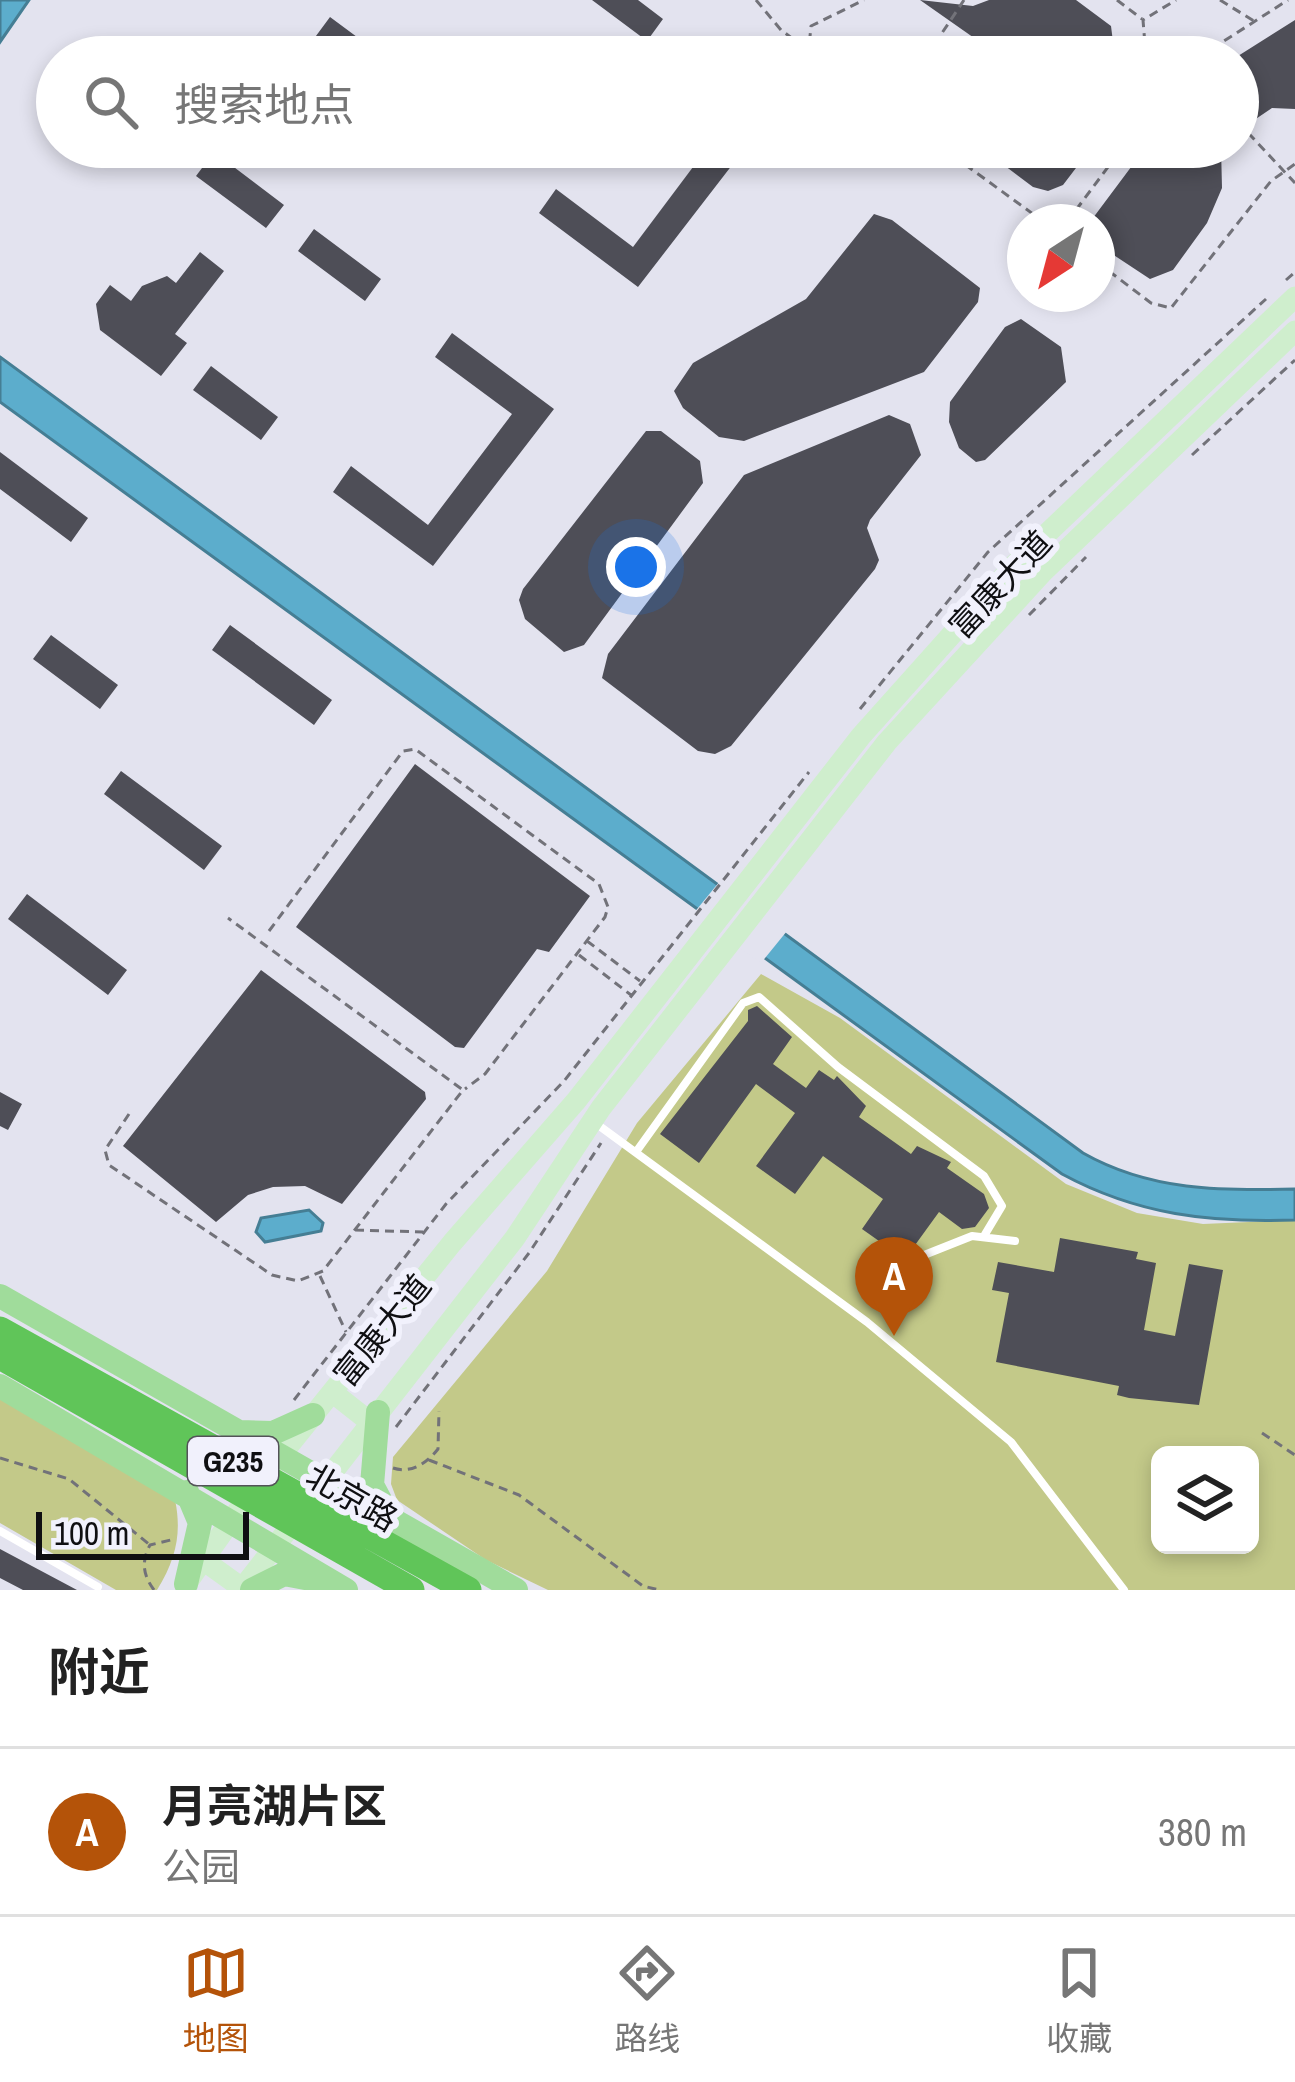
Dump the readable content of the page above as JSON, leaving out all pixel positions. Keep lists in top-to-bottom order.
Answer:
{
  "streets": {
    "highway": ["G235"],
    "main road": ["北京路"],
    "street": ["富康大道"]
  },
  "crossings": [
    ["富康大道", "北京路"]
  ],
  "scale_bar": "100 m",
  "north": "bottom left",
  "page": {
    "search": "搜索地点",
    "pins": "A",
    "scale": "100 m",
    "heading": "附近",
    "list": [
      {
        "mark": "A",
        "name": "月亮湖片区",
        "note": "公园",
        "value": "380 m"
      }
    ],
    "nav": ["地图", "路线", "收藏"]
  }
}
